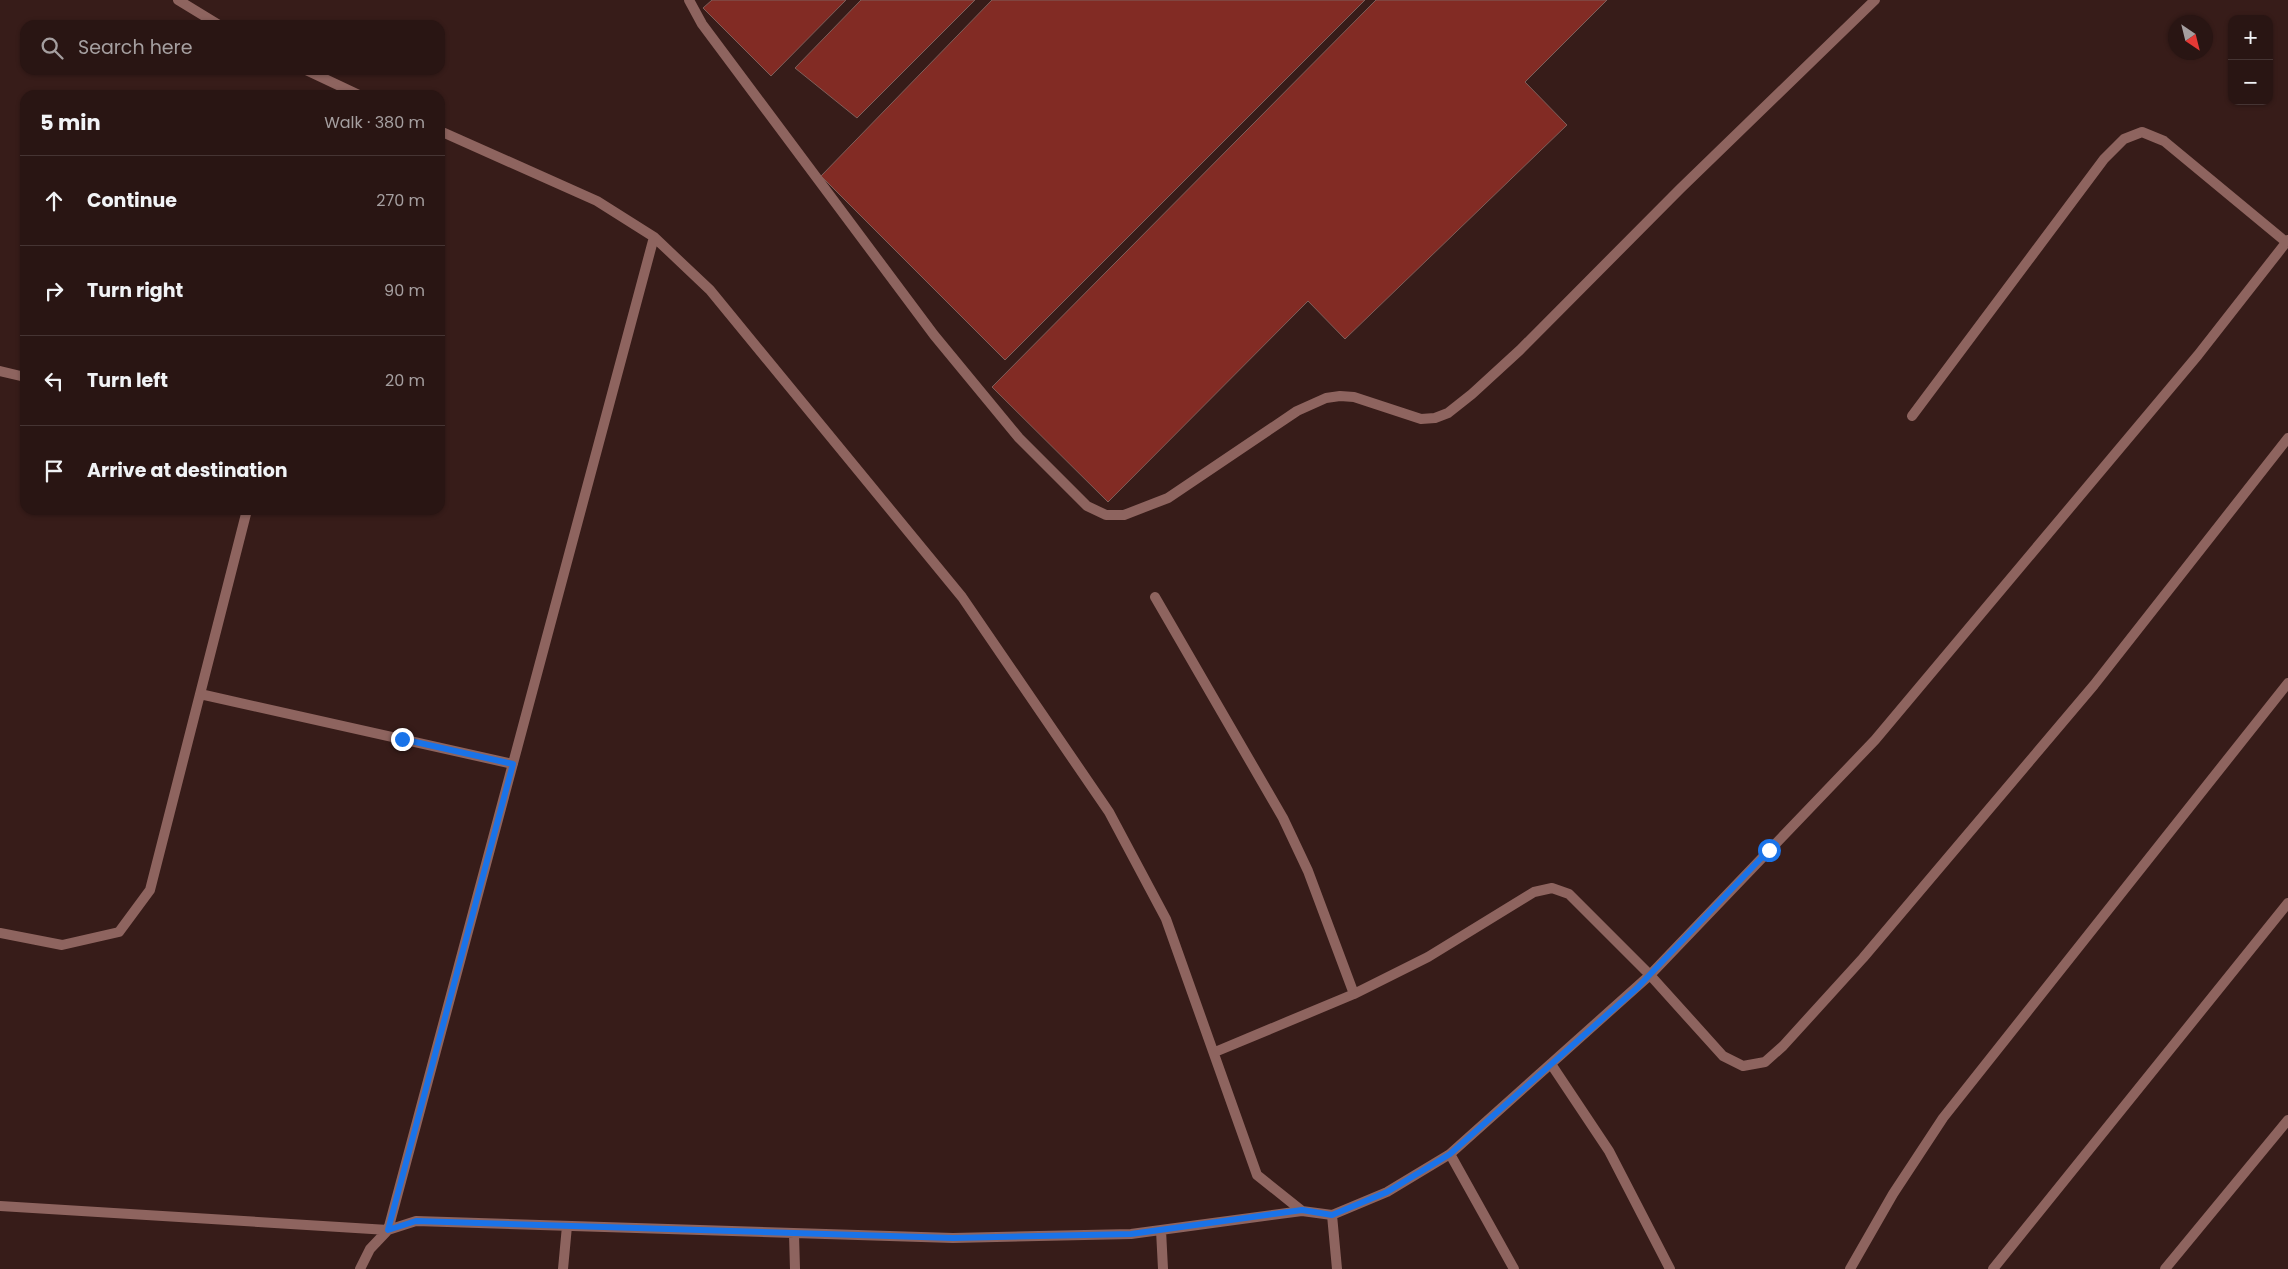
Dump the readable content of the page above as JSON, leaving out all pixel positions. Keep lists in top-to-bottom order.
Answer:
{
  "north": "bottom right",
  "page": {
    "map_buttons": ["+", "−"],
    "search": "Search here",
    "heading": ["5 min", "Walk · 380 m"],
    "list": [
      ["Continue", "270 m"],
      ["Turn right", "90 m"],
      ["Turn left", "20 m"],
      "Arrive at destination"
    ]
  }
}
